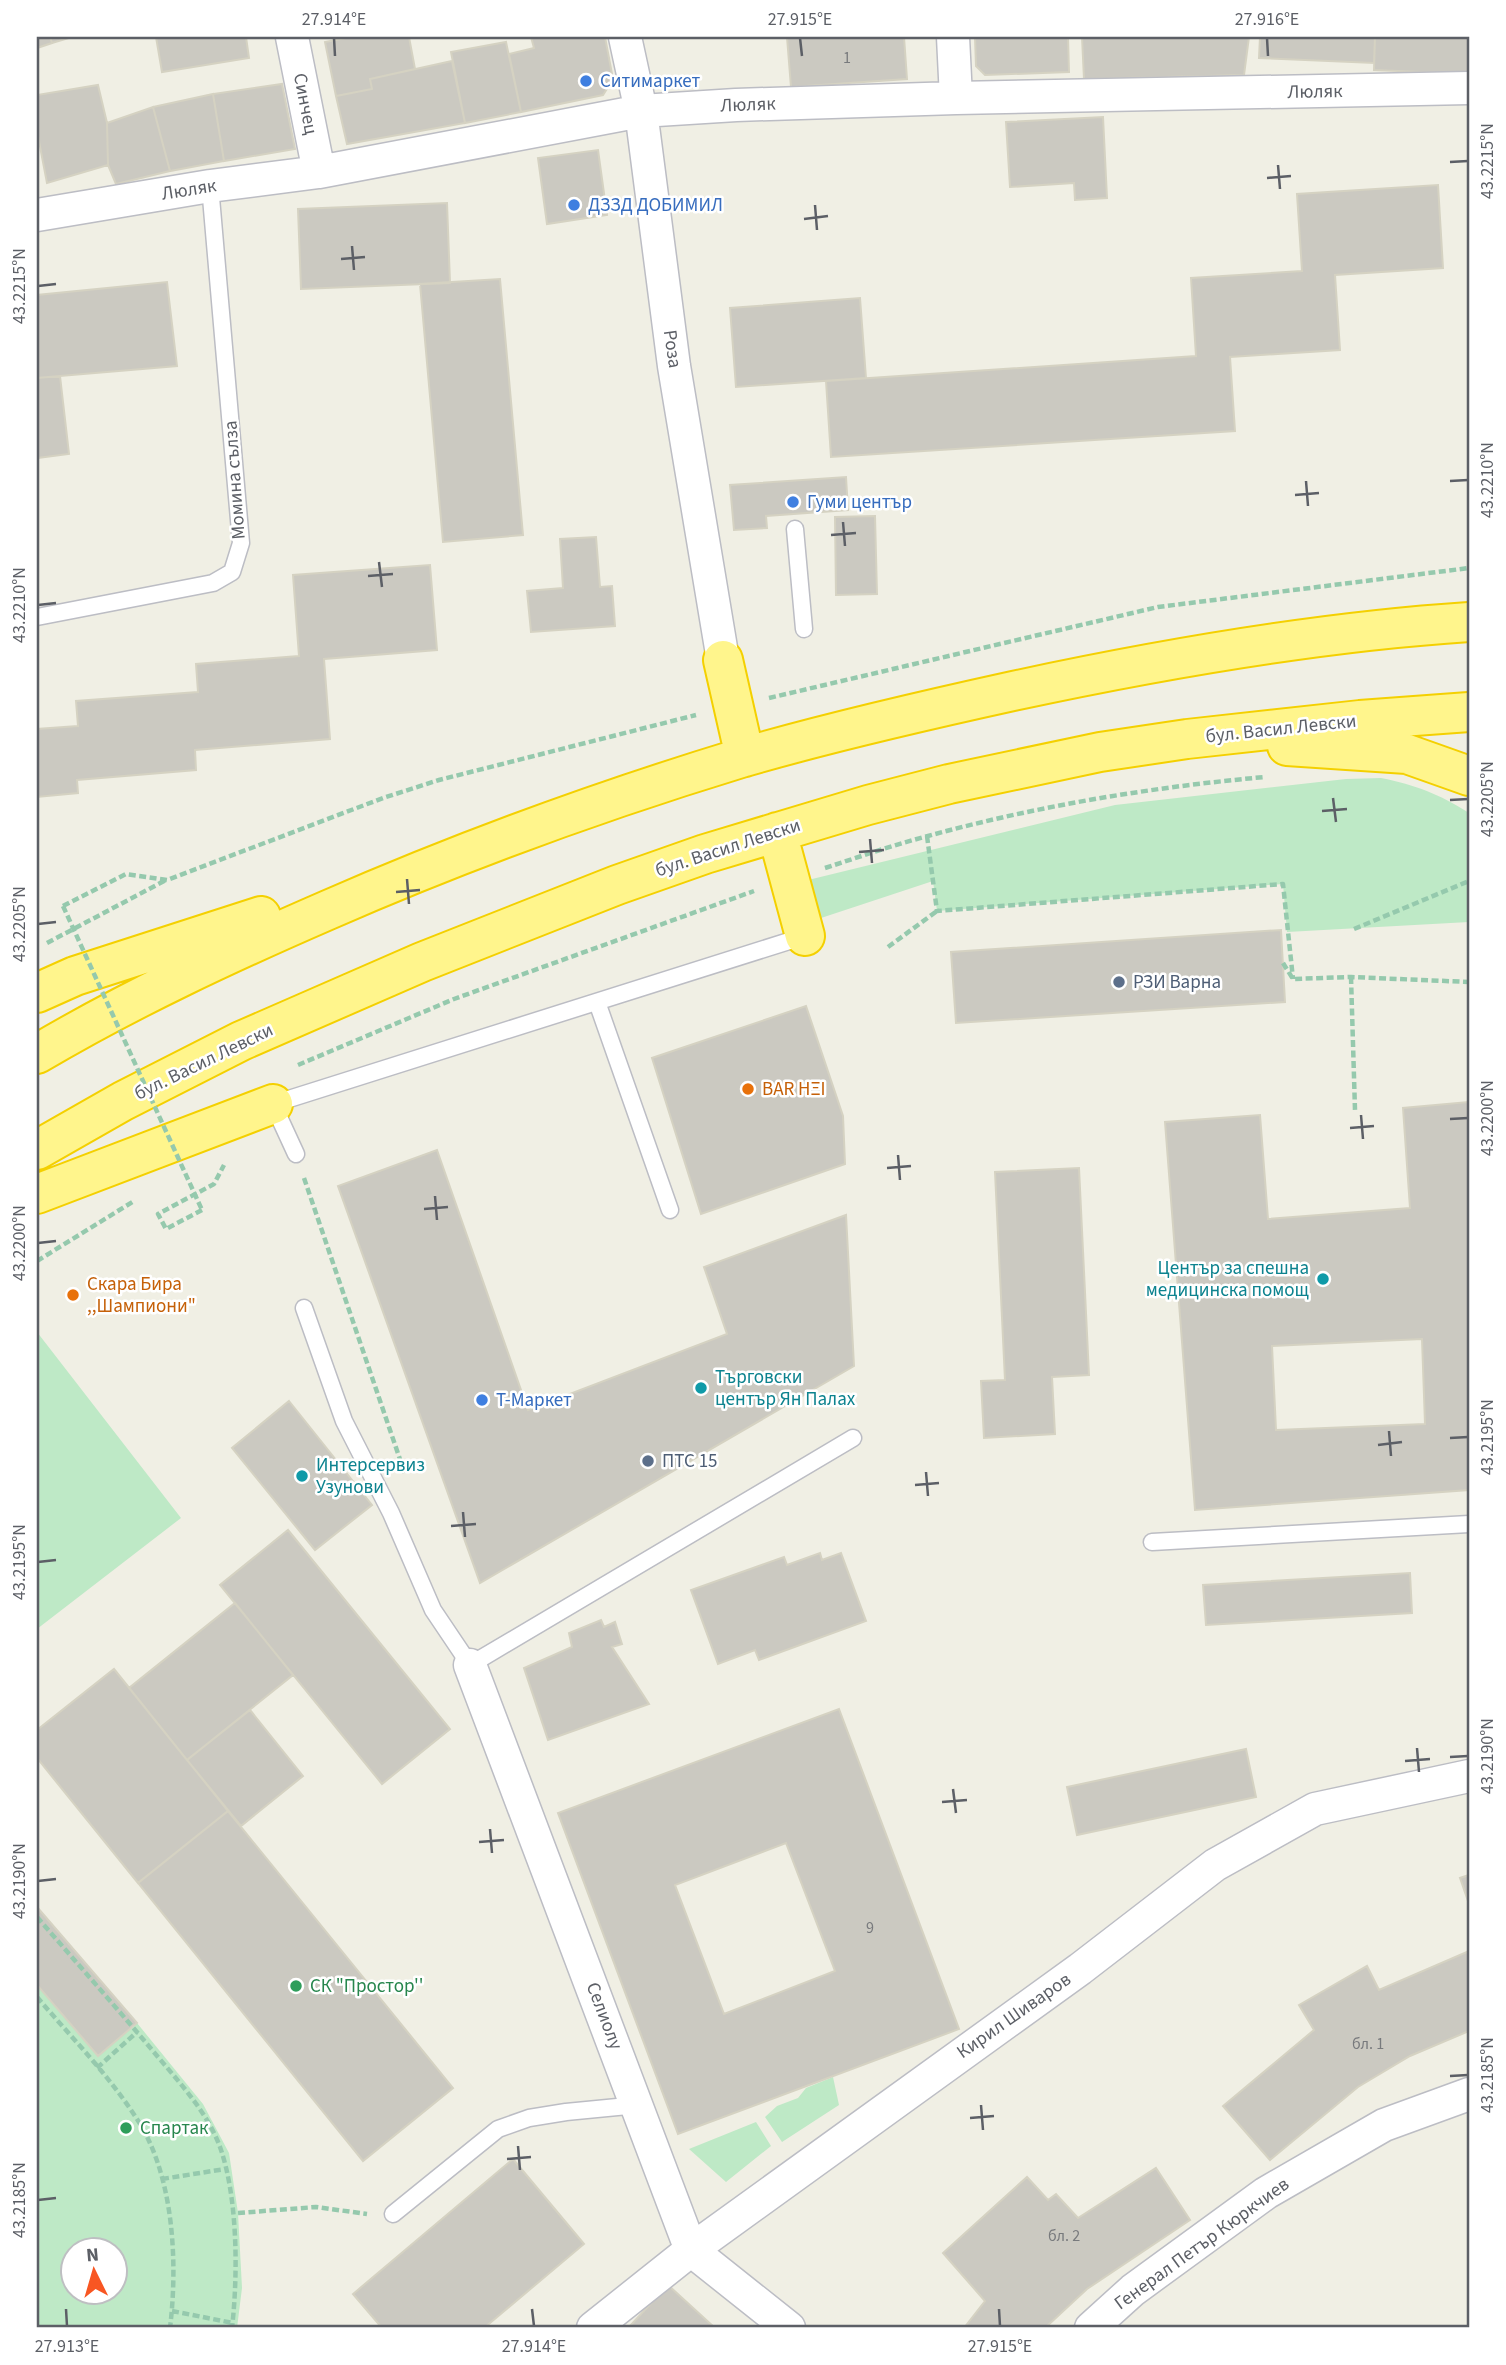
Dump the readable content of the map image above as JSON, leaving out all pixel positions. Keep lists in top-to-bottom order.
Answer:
{
  "streets": {
    "highway": ["бул. Васил Левски"],
    "street": [
      "Люляк",
      "Синчец",
      "Роза",
      "Селиолу",
      "Кирил Шиваров",
      "Генерал Петър Кюркчиев"
    ],
    "lane": ["Момина сълза"]
  },
  "crossings": [
    ["Люляк", "Синчец"],
    ["Люляк", "Роза"],
    ["Люляк", "Момина сълза"],
    ["Селиолу", "Кирил Шиваров"]
  ],
  "places": [
    "Ситимаркет",
    "ДЗЗД ДОБИМИЛ",
    "Гуми център",
    "РЗИ Варна",
    "BAR HΞI",
    "Център за спешна медицинска помощ",
    "Скара Бира ,,Шампиони\"",
    "Търговски център Ян Палах",
    "Т-Маркет",
    "ПТС 15",
    "Интерсервиз Узунови",
    "СК \"Простор''",
    "Спартак"
  ],
  "house_numbers": [
    "1",
    "9",
    "бл. 1",
    "бл. 2"
  ],
  "north": "top",
  "coordinates": [
    "27.914°E",
    "27.915°E",
    "27.916°E",
    "43.2215°N",
    "43.2210°N",
    "43.2205°N",
    "43.2200°N",
    "43.2195°N",
    "43.2190°N",
    "43.2185°N",
    "27.913°E"
  ]
}
